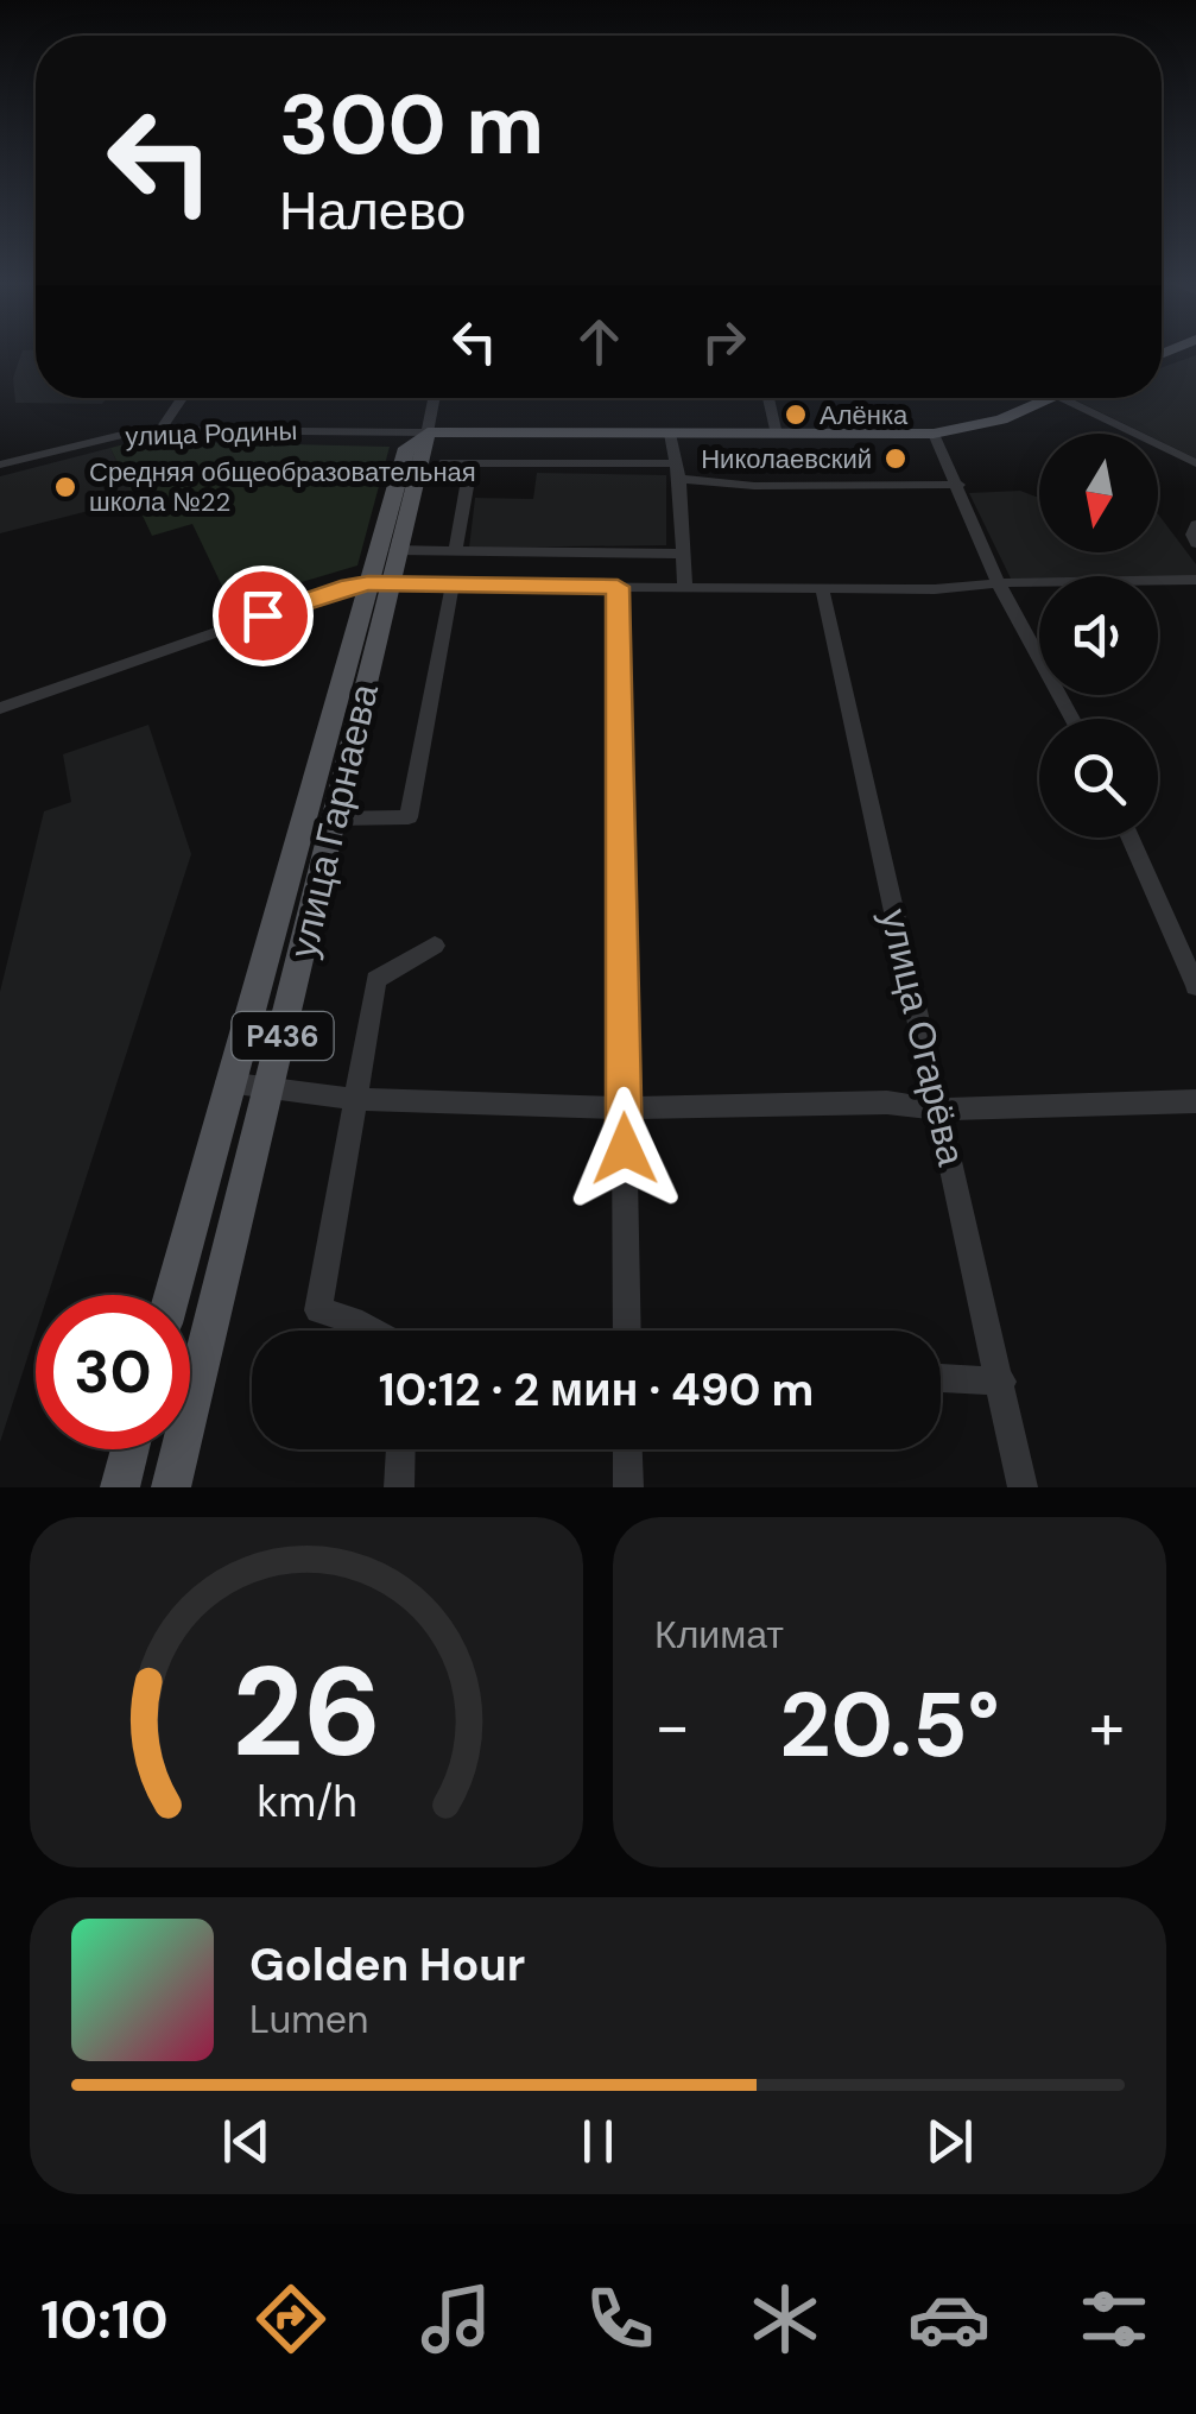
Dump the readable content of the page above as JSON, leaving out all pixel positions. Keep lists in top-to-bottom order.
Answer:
{
  "streets": {
    "main road": ["улица Гарнаева", "P436"],
    "street": ["улица Родины", "улица Огарёва"]
  },
  "crossings": [
    ["улица Родины", "улица Гарнаева"]
  ],
  "places": ["Алёнка", "Николаевский", "Средняя общеобразовательная школа №22"],
  "north": "bottom",
  "page": {
    "turn": ["300 m", "Налево"],
    "limit": "30",
    "trip": "10:12 · 2 мин · 490 m",
    "tile": "Климат",
    "heat": ["−", "20.5°", "+"],
    "song": ["Golden Hour", "Lumen"],
    "tabs": "10:10",
    "gauge": ["26", "km/h"]
  }
}
